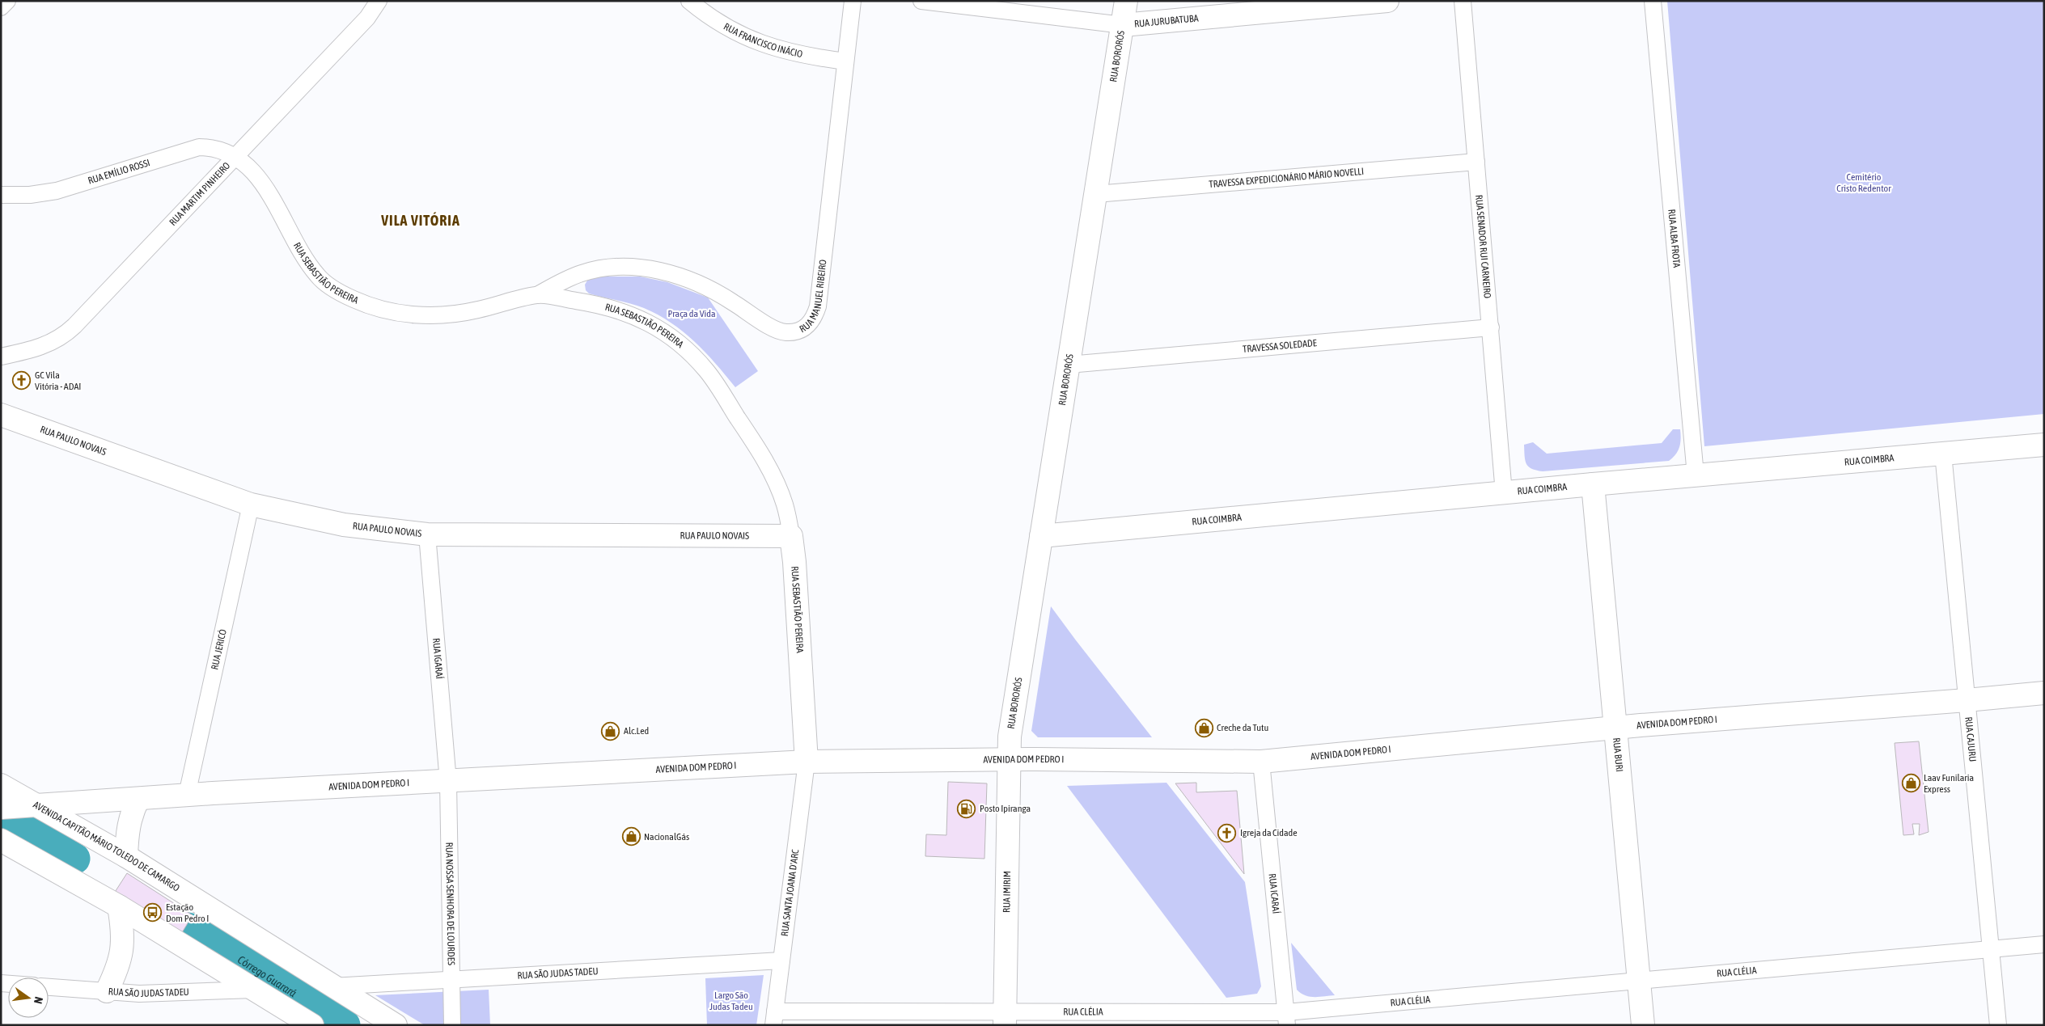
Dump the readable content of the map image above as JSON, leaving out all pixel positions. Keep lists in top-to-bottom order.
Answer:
{
  "streets": {
    "street": [
      "RUA JURUBATUBA",
      "RUA FRANCISCO INÁCIO",
      "RUA BORORÓS",
      "RUA EMÍLIO ROSSI",
      "TRAVESSA EXPEDICIONÁRIO MÁRIO NOVELLI",
      "RUA MARTIM PINHEIRO",
      "RUA ALBA FROTA",
      "RUA SENADOR RUI CARNEIRO",
      "RUA SEBASTIÃO PEREIRA",
      "RUA MANUEL RIBEIRO",
      "TRAVESSA SOLEDADE",
      "RUA PAULO NOVAIS",
      "RUA COIMBRA",
      "RUA JERICÓ",
      "RUA IGARAÍ",
      "AVENIDA DOM PEDRO I",
      "RUA CAJURU",
      "RUA BURI",
      "AVENIDA CAPITÃO MÁRIO TOLEDO DE CAMARGO",
      "RUA IMIRIM",
      "RUA SANTA JOANA D'ARC",
      "RUA ICARAÍ",
      "RUA NOSSA SENHORA DE LOURDES",
      "RUA SÃO JUDAS TADEU",
      "RUA CLÉLIA"
    ]
  },
  "crossings": [
    ["RUA JURUBATUBA", "RUA BORORÓS"],
    ["RUA FRANCISCO INÁCIO", "RUA MANUEL RIBEIRO"],
    ["RUA BORORÓS", "TRAVESSA EXPEDICIONÁRIO MÁRIO NOVELLI"],
    ["RUA BORORÓS", "TRAVESSA SOLEDADE"],
    ["RUA BORORÓS", "RUA COIMBRA"],
    ["RUA BORORÓS", "AVENIDA DOM PEDRO I"],
    ["RUA BORORÓS", "RUA IMIRIM"],
    ["RUA EMÍLIO ROSSI", "RUA MARTIM PINHEIRO"],
    ["RUA EMÍLIO ROSSI", "RUA SEBASTIÃO PEREIRA"],
    ["TRAVESSA EXPEDICIONÁRIO MÁRIO NOVELLI", "RUA SENADOR RUI CARNEIRO"],
    ["RUA MARTIM PINHEIRO", "RUA SEBASTIÃO PEREIRA"],
    ["RUA ALBA FROTA", "RUA COIMBRA"],
    ["RUA SENADOR RUI CARNEIRO", "TRAVESSA SOLEDADE"],
    ["RUA SENADOR RUI CARNEIRO", "RUA COIMBRA"],
    ["RUA SEBASTIÃO PEREIRA", "RUA MANUEL RIBEIRO"],
    ["RUA SEBASTIÃO PEREIRA", "RUA PAULO NOVAIS"],
    ["RUA SEBASTIÃO PEREIRA", "AVENIDA DOM PEDRO I"],
    ["RUA SEBASTIÃO PEREIRA", "RUA SANTA JOANA D'ARC"],
    ["RUA PAULO NOVAIS", "RUA JERICÓ"],
    ["RUA PAULO NOVAIS", "RUA IGARAÍ"],
    ["RUA COIMBRA", "RUA CAJURU"],
    ["RUA COIMBRA", "RUA BURI"],
    ["RUA JERICÓ", "AVENIDA DOM PEDRO I"],
    ["RUA IGARAÍ", "AVENIDA DOM PEDRO I"],
    ["RUA IGARAÍ", "RUA NOSSA SENHORA DE LOURDES"],
    ["AVENIDA DOM PEDRO I", "RUA CAJURU"],
    ["AVENIDA DOM PEDRO I", "RUA BURI"],
    ["AVENIDA DOM PEDRO I", "AVENIDA CAPITÃO MÁRIO TOLEDO DE CAMARGO"],
    ["AVENIDA DOM PEDRO I", "RUA IMIRIM"],
    ["AVENIDA DOM PEDRO I", "RUA SANTA JOANA D'ARC"],
    ["AVENIDA DOM PEDRO I", "RUA ICARAÍ"],
    ["AVENIDA DOM PEDRO I", "RUA NOSSA SENHORA DE LOURDES"],
    ["RUA CAJURU", "RUA CLÉLIA"],
    ["RUA BURI", "RUA CLÉLIA"],
    ["AVENIDA CAPITÃO MÁRIO TOLEDO DE CAMARGO", "RUA SÃO JUDAS TADEU"],
    ["RUA IMIRIM", "RUA CLÉLIA"],
    ["RUA SANTA JOANA D'ARC", "RUA SÃO JUDAS TADEU"],
    ["RUA SANTA JOANA D'ARC", "RUA CLÉLIA"],
    ["RUA ICARAÍ", "RUA CLÉLIA"],
    ["RUA NOSSA SENHORA DE LOURDES", "RUA SÃO JUDAS TADEU"]
  ],
  "districts": ["VILA VITÓRIA"],
  "water": ["Córrego Guarará"],
  "parks": ["Cemitério Cristo Redentor", "Praça da Vida", "Largo São Judas Tadeu"],
  "places": {
    "church": ["GC Vila Vitória - ADAI", "Igreja da Cidade"],
    "shop": [
      "Creche da Tutu",
      "Alc.Led",
      "Laav Funilaria Express",
      "NacionalGás"
    ],
    "fuel station": ["Posto Ipiranga"],
    "bus stop": ["Estação Dom Pedro I"]
  },
  "north": "right"
}
